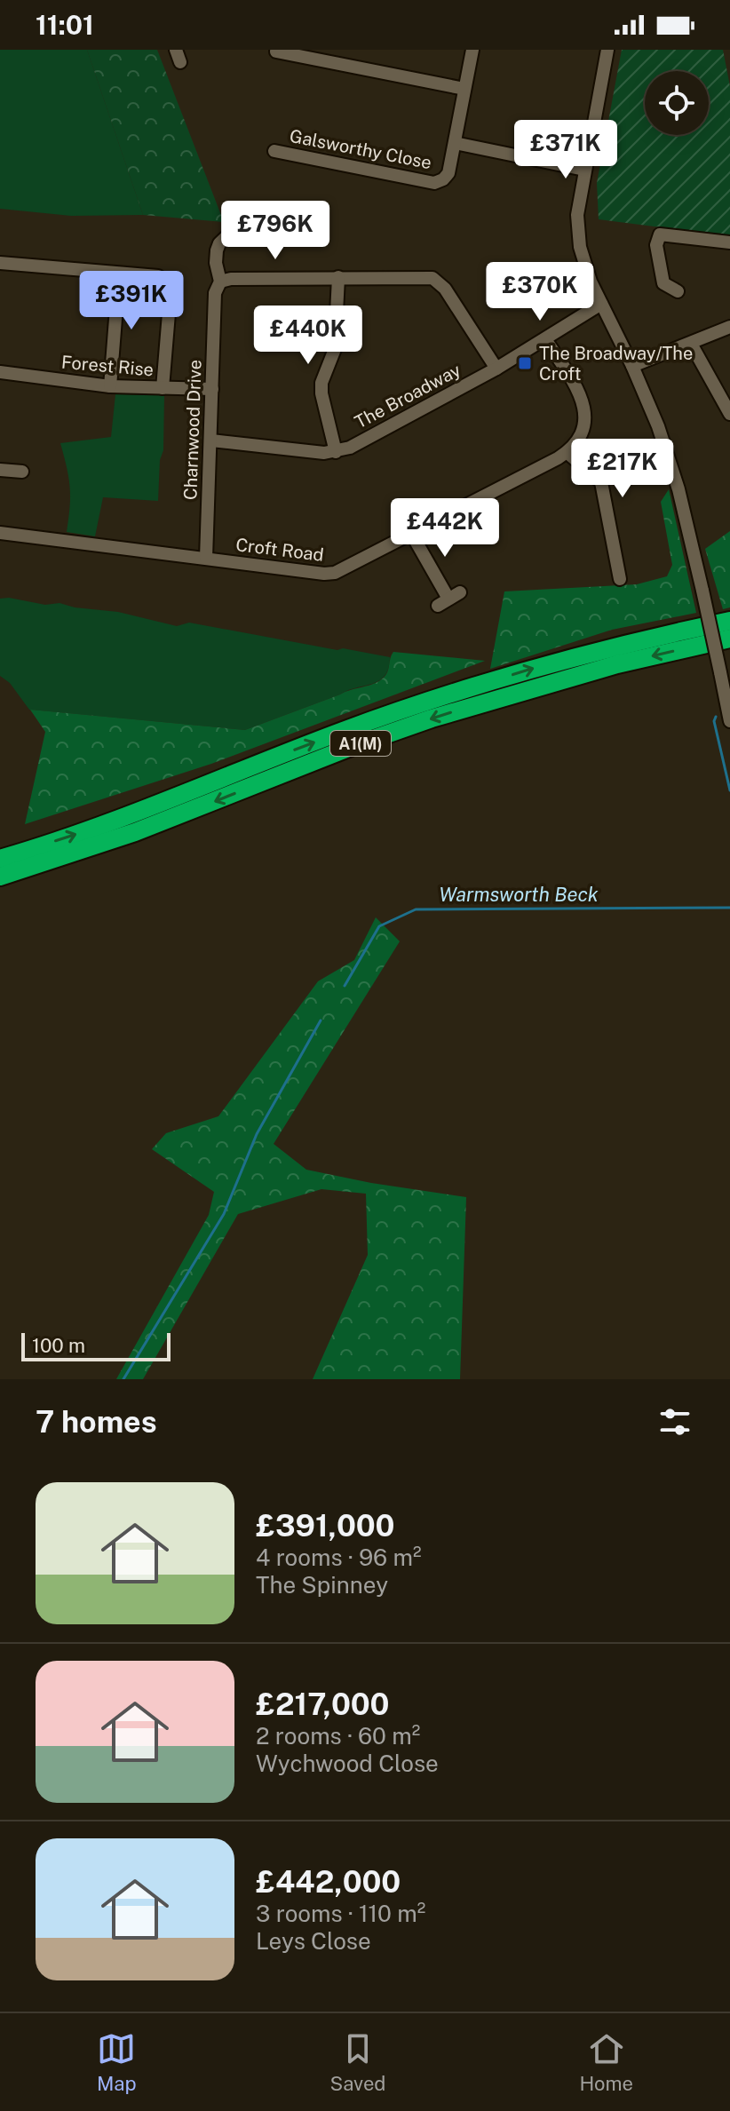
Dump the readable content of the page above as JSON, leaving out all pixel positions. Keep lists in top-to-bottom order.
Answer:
{
  "streets": {
    "highway": ["A1(M)"],
    "street": [
      "Galsworthy Close",
      "Forest Rise",
      "The Broadway",
      "Charnwood Drive",
      "Croft Road"
    ]
  },
  "crossings": [
    ["Forest Rise", "Charnwood Drive"],
    ["The Broadway", "Charnwood Drive"],
    ["Charnwood Drive", "Croft Road"]
  ],
  "water": ["Warmsworth Beck"],
  "places": {
    "transit": ["The Broadway/The Croft"]
  },
  "scale_bar": "100 m",
  "page": {
    "status": "11:01",
    "price": [
      "£371K",
      "£796K",
      "£370K",
      "£391K",
      "£440K",
      "£217K",
      "£442K"
    ],
    "scale": "100 m",
    "heading": "7 homes",
    "list": [
      {
        "name": "£391,000",
        "note": "4 rooms · 96 m² · The Spinney"
      },
      {
        "name": "£217,000",
        "note": "2 rooms · 60 m² · Wychwood Close"
      },
      {
        "name": "£442,000",
        "note": "3 rooms · 110 m² · Leys Close"
      }
    ],
    "tabs": ["Map", "Saved", "Home"]
  }
}
